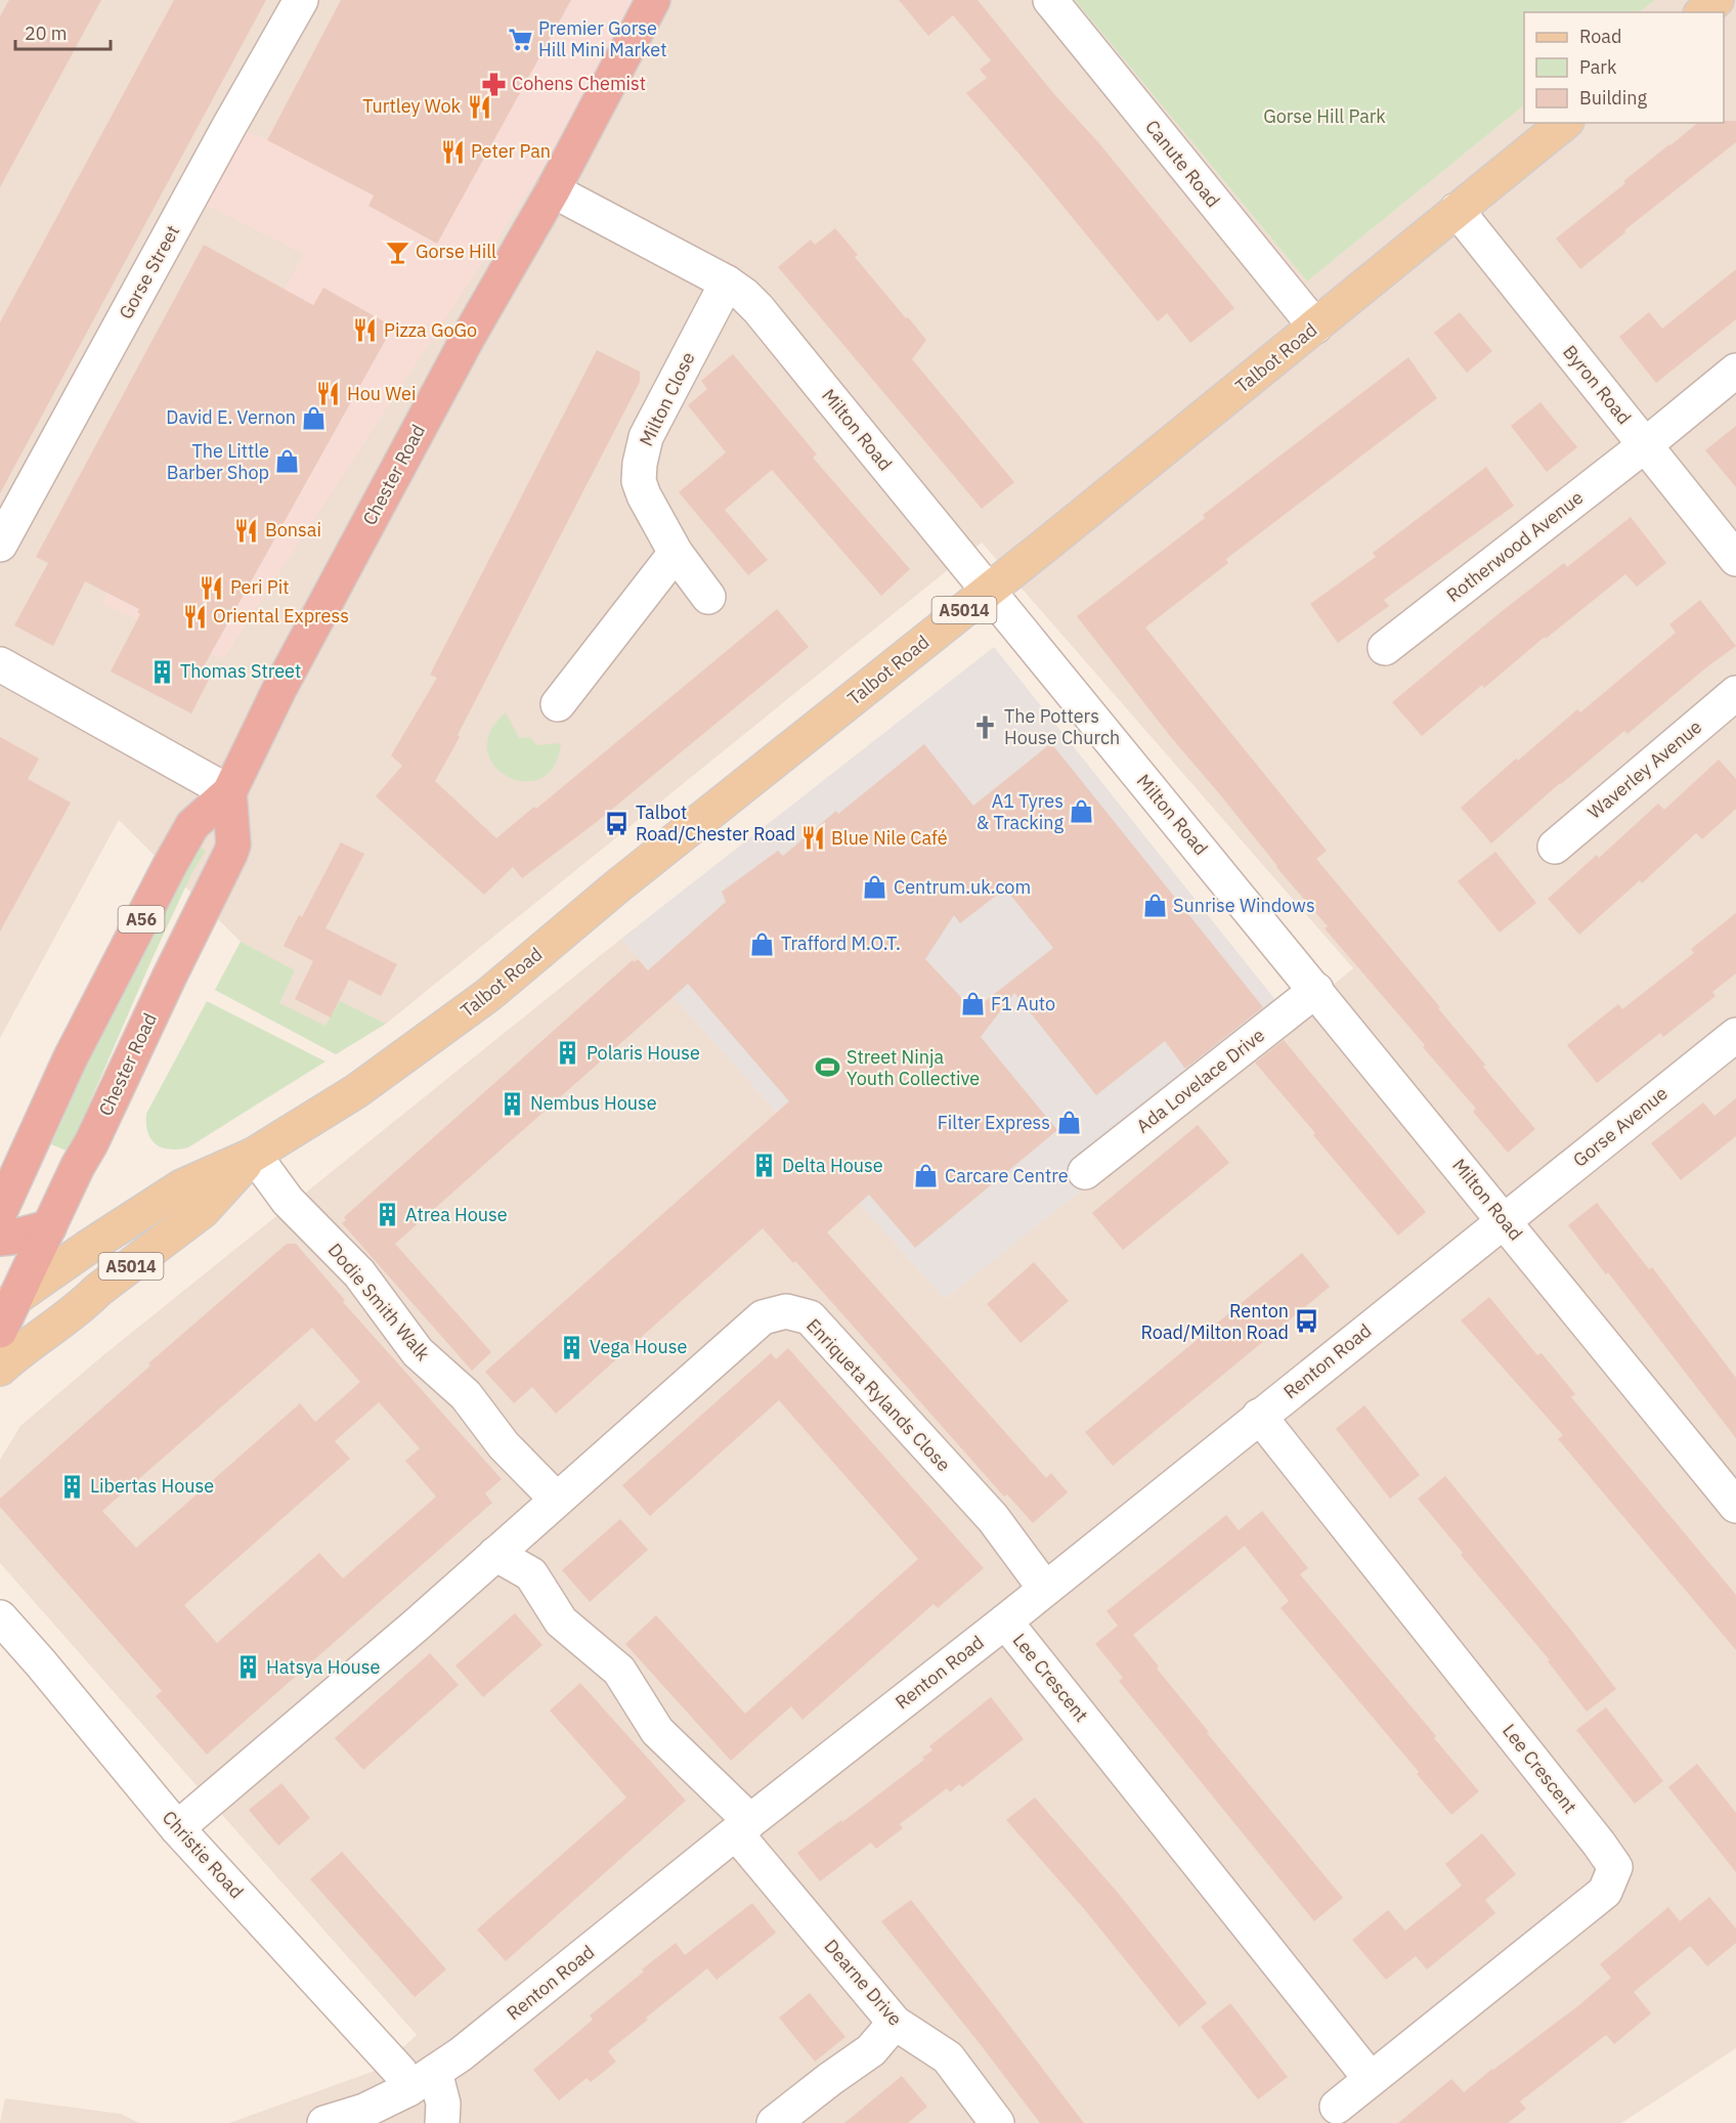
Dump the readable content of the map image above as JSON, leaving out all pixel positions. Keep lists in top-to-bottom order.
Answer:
{
  "streets": {
    "highway": ["Chester Road", "A56"],
    "main road": ["Talbot Road", "A5014"],
    "street": [
      "Canute Road",
      "Gorse Street",
      "Byron Road",
      "Milton Close",
      "Milton Road",
      "Rotherwood Avenue",
      "Waverley Avenue",
      "Ada Lovelace Drive",
      "Gorse Avenue",
      "Dodie Smith Walk",
      "Renton Road",
      "Enriqueta Rylands Close",
      "Lee Crescent",
      "Christie Road",
      "Dearne Drive"
    ]
  },
  "crossings": [
    ["Canute Road", "Talbot Road"],
    ["Talbot Road", "Byron Road"],
    ["Talbot Road", "Milton Road"],
    ["Talbot Road", "Chester Road"],
    ["Talbot Road", "Dodie Smith Walk"],
    ["Byron Road", "Rotherwood Avenue"],
    ["Milton Close", "Milton Road"],
    ["Milton Road", "Chester Road"],
    ["Milton Road", "Ada Lovelace Drive"],
    ["Milton Road", "Gorse Avenue"],
    ["Milton Road", "Renton Road"],
    ["Gorse Avenue", "Renton Road"],
    ["Dodie Smith Walk", "Enriqueta Rylands Close"],
    ["Renton Road", "Enriqueta Rylands Close"],
    ["Renton Road", "Lee Crescent"],
    ["Renton Road", "Christie Road"],
    ["Renton Road", "Dearne Drive"],
    ["Enriqueta Rylands Close", "Christie Road"],
    ["Enriqueta Rylands Close", "Dearne Drive"]
  ],
  "parks": ["Gorse Hill Park"],
  "places": {
    "supermarket": ["Premier Gorse Hill Mini Market"],
    "pharmacy": ["Cohens Chemist"],
    "restaurant": [
      "Turtley Wok",
      "Peter Pan",
      "Pizza GoGo",
      "Hou Wei",
      "Bonsai",
      "Peri Pit",
      "Oriental Express",
      "Blue Nile Café"
    ],
    "bar": ["Gorse Hill"],
    "shop": [
      "David E. Vernon",
      "The Little Barber Shop",
      "A1 Tyres & Tracking",
      "Centrum.uk.com",
      "Sunrise Windows",
      "Trafford M.O.T.",
      "F1 Auto",
      "Filter Express",
      "Carcare Centre"
    ],
    "building": [
      "Thomas Street",
      "Polaris House",
      "Nembus House",
      "Delta House",
      "Atrea House",
      "Vega House",
      "Libertas House",
      "Hatsya House"
    ],
    "church": ["The Potters House Church"],
    "bus stop": ["Talbot Road/Chester Road", "Renton Road/Milton Road"],
    "sports": ["Street Ninja Youth Collective"]
  },
  "legend": ["Road", "Park", "Building"],
  "scale_bar": "20 m"
}
